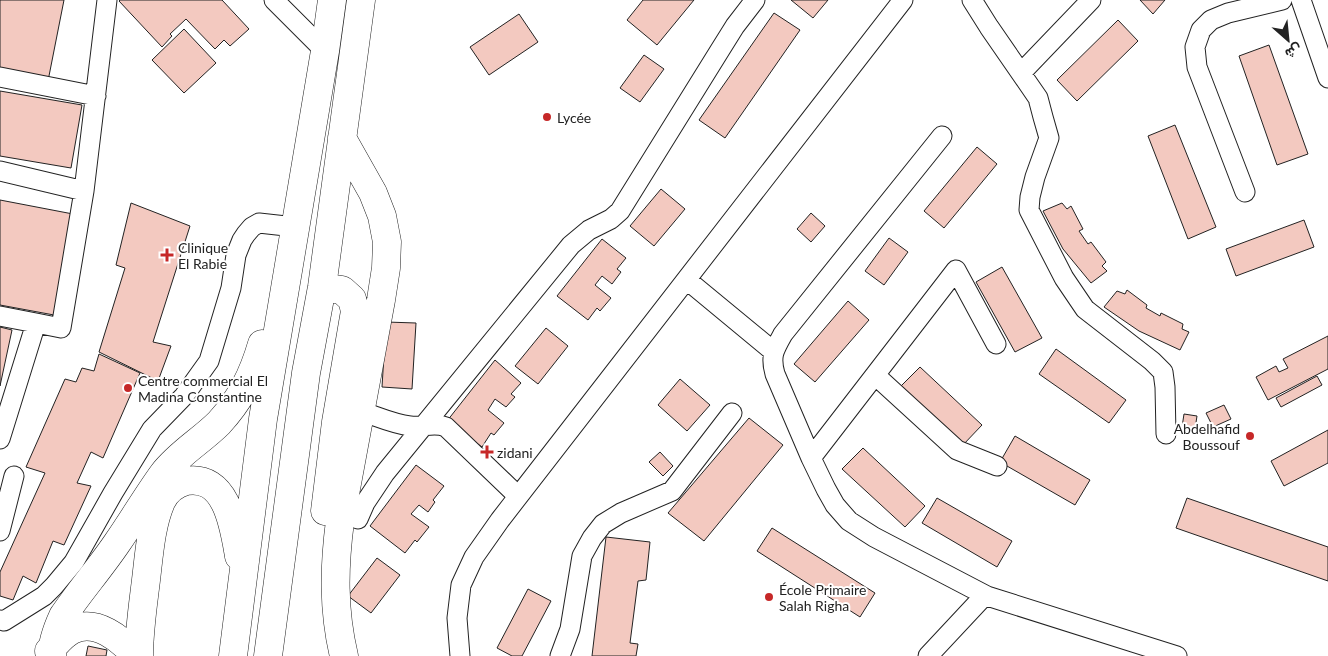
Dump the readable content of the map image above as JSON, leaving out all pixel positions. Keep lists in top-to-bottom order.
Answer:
{
  "places": {
    "other": [
      "Lycée",
      "Centre commercial El Madina Constantine",
      "Abdelhafid Boussouf",
      "École Primaire Salah Righa"
    ],
    "health": ["Clinique El Rabie", "zidani"]
  },
  "north": "bottom right"
}
